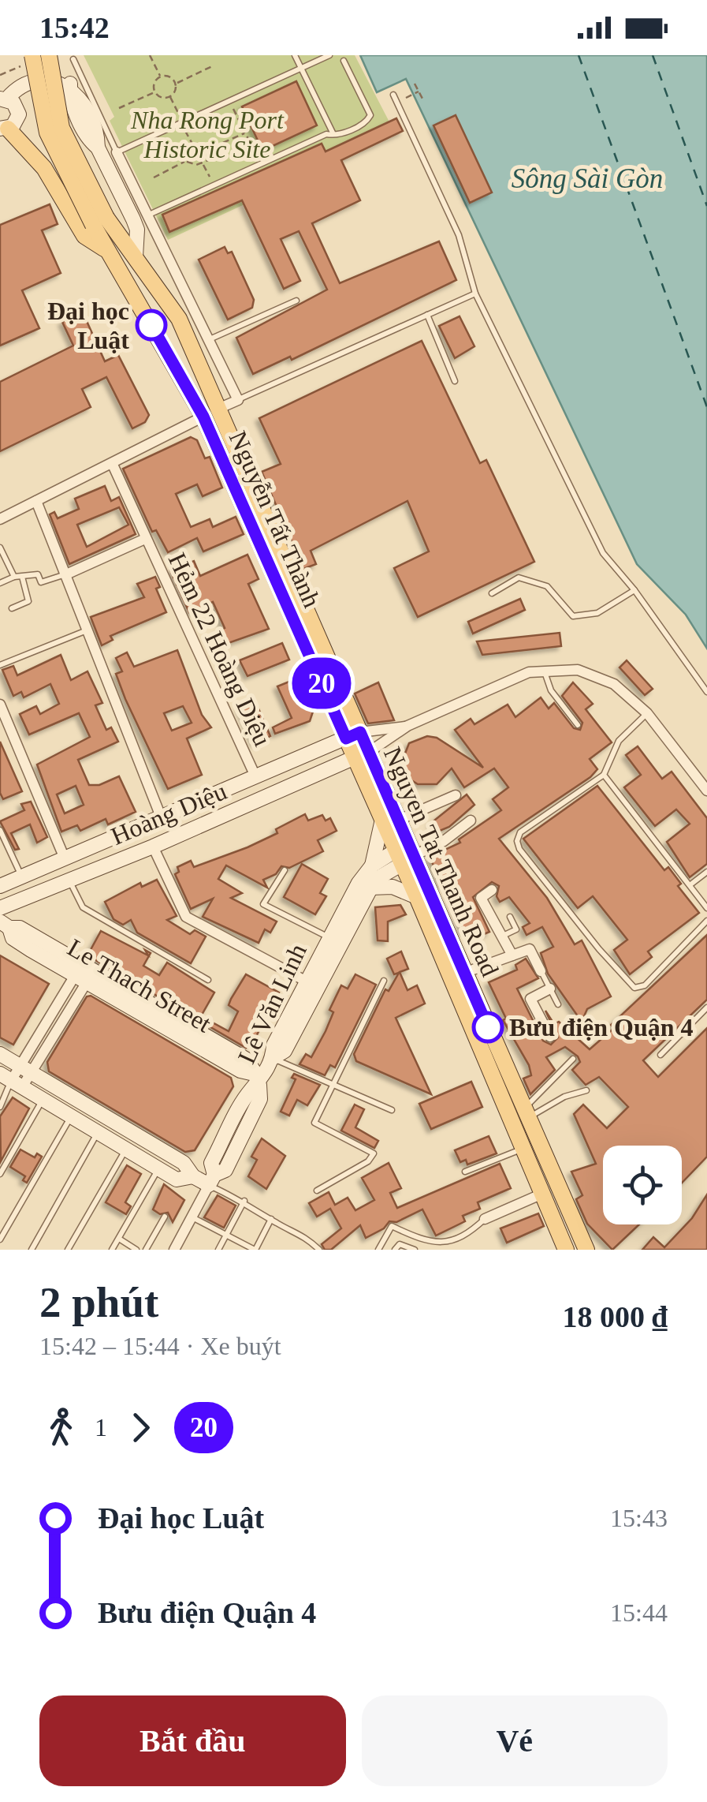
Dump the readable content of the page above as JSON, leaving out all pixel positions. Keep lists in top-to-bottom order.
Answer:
{
  "streets": {
    "main road": ["Nguyễn Tất Thành", "Nguyen Tat Thanh Road"],
    "street": [
      "Hẻm 22 Hoàng Diệu",
      "Hoàng Diệu",
      "Le Thach Street",
      "Lê Văn Linh"
    ]
  },
  "crossings": [
    ["Nguyễn Tất Thành", "Nguyen Tat Thanh Road"],
    ["Hẻm 22 Hoàng Diệu", "Hoàng Diệu"],
    ["Hoàng Diệu", "Nguyen Tat Thanh Road"],
    ["Nguyen Tat Thanh Road", "Lê Văn Linh"],
    ["Le Thach Street", "Lê Văn Linh"]
  ],
  "water": ["Sông Sài Gòn"],
  "parks": ["Nha Rong Port Historic Site"],
  "places": ["Đại học Luật", "Bưu điện Quận 4"],
  "lines": ["bus line 20"],
  "page": {
    "status": "15:42",
    "on_map": "20",
    "heading": ["2 phút", "15:42 – 15:44 · Xe buýt", "18 000 ₫"],
    "legs": ["1", "20"],
    "list": [
      {
        "name": "Đại học Luật",
        "value": "15:43"
      },
      {
        "name": "Bưu điện Quận 4",
        "value": "15:44"
      }
    ],
    "buttons": ["Bắt đầu", "Vé"]
  }
}
